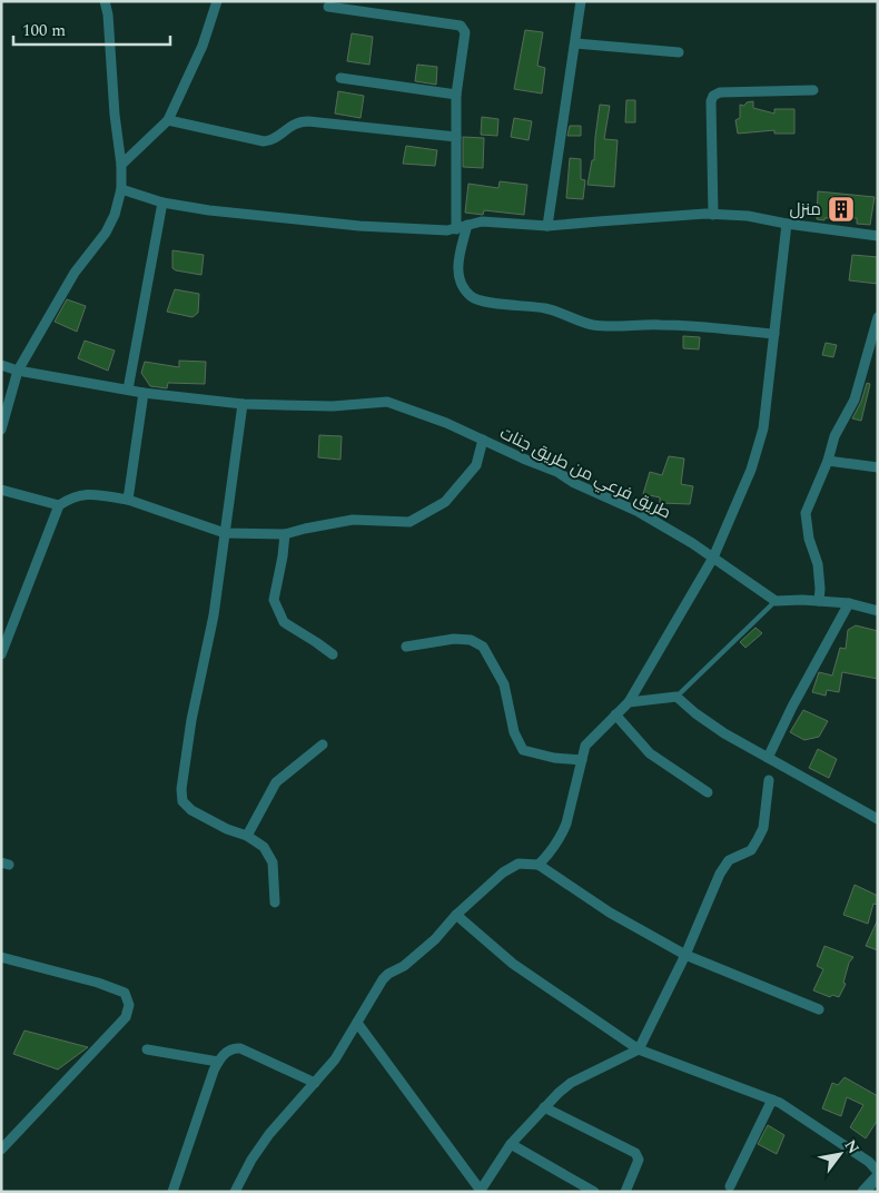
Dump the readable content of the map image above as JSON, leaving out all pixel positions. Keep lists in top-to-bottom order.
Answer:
{
  "streets": {
    "street": ["طريق فرعي من طريق جنات"]
  },
  "places": {
    "building": ["منزل"]
  },
  "scale_bar": "100 m",
  "north": "top right"
}
